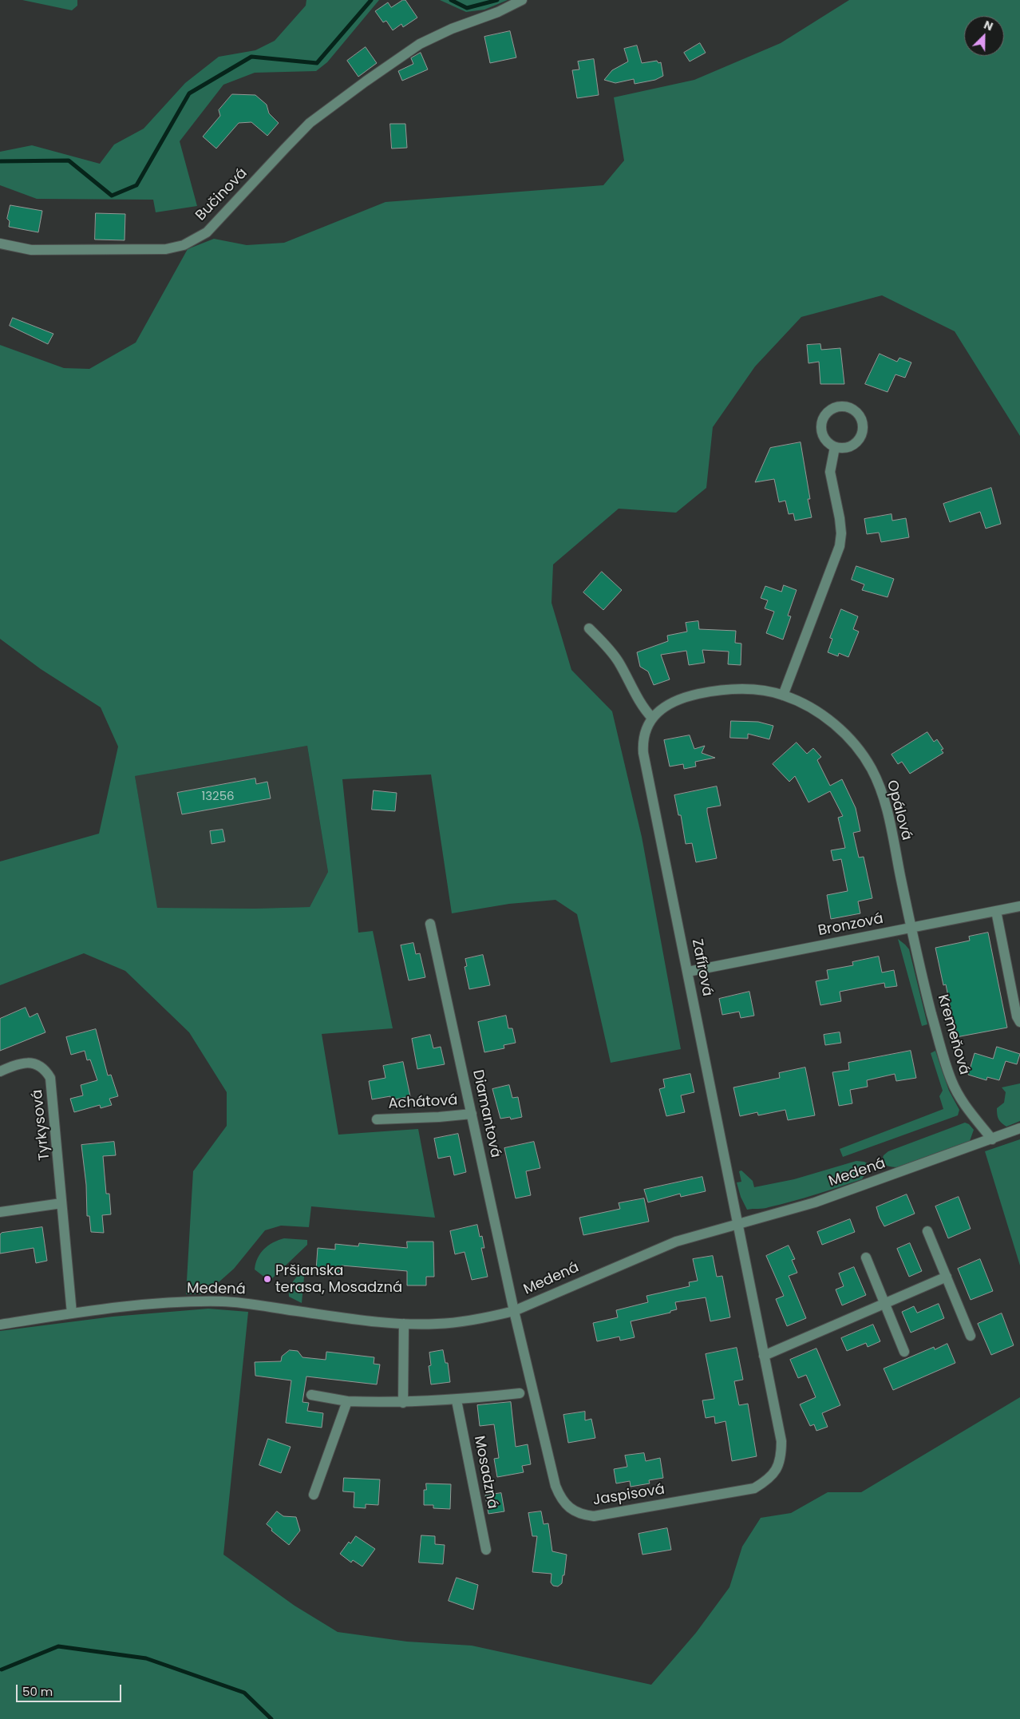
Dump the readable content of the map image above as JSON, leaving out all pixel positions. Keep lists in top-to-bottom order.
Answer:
{
  "streets": {
    "street": [
      "Bučinová",
      "Opálová",
      "Bronzová",
      "Zafírová",
      "Kremeňová",
      "Achátová",
      "Diamantová",
      "Tyrkysová",
      "Medená",
      "Mosadzná",
      "Jaspisová"
    ]
  },
  "crossings": [
    ["Opálová", "Bronzová"],
    ["Opálová", "Zafírová"],
    ["Opálová", "Kremeňová"],
    ["Bronzová", "Zafírová"],
    ["Bronzová", "Kremeňová"],
    ["Zafírová", "Medená"],
    ["Zafírová", "Jaspisová"],
    ["Kremeňová", "Medená"],
    ["Achátová", "Diamantová"],
    ["Diamantová", "Medená"],
    ["Diamantová", "Jaspisová"],
    ["Tyrkysová", "Medená"],
    ["Medená", "Jaspisová"]
  ],
  "places": ["Pršianska terasa, Mosadzná"],
  "house_numbers": ["13256"],
  "scale_bar": "50 m",
  "north": "top right"
}
